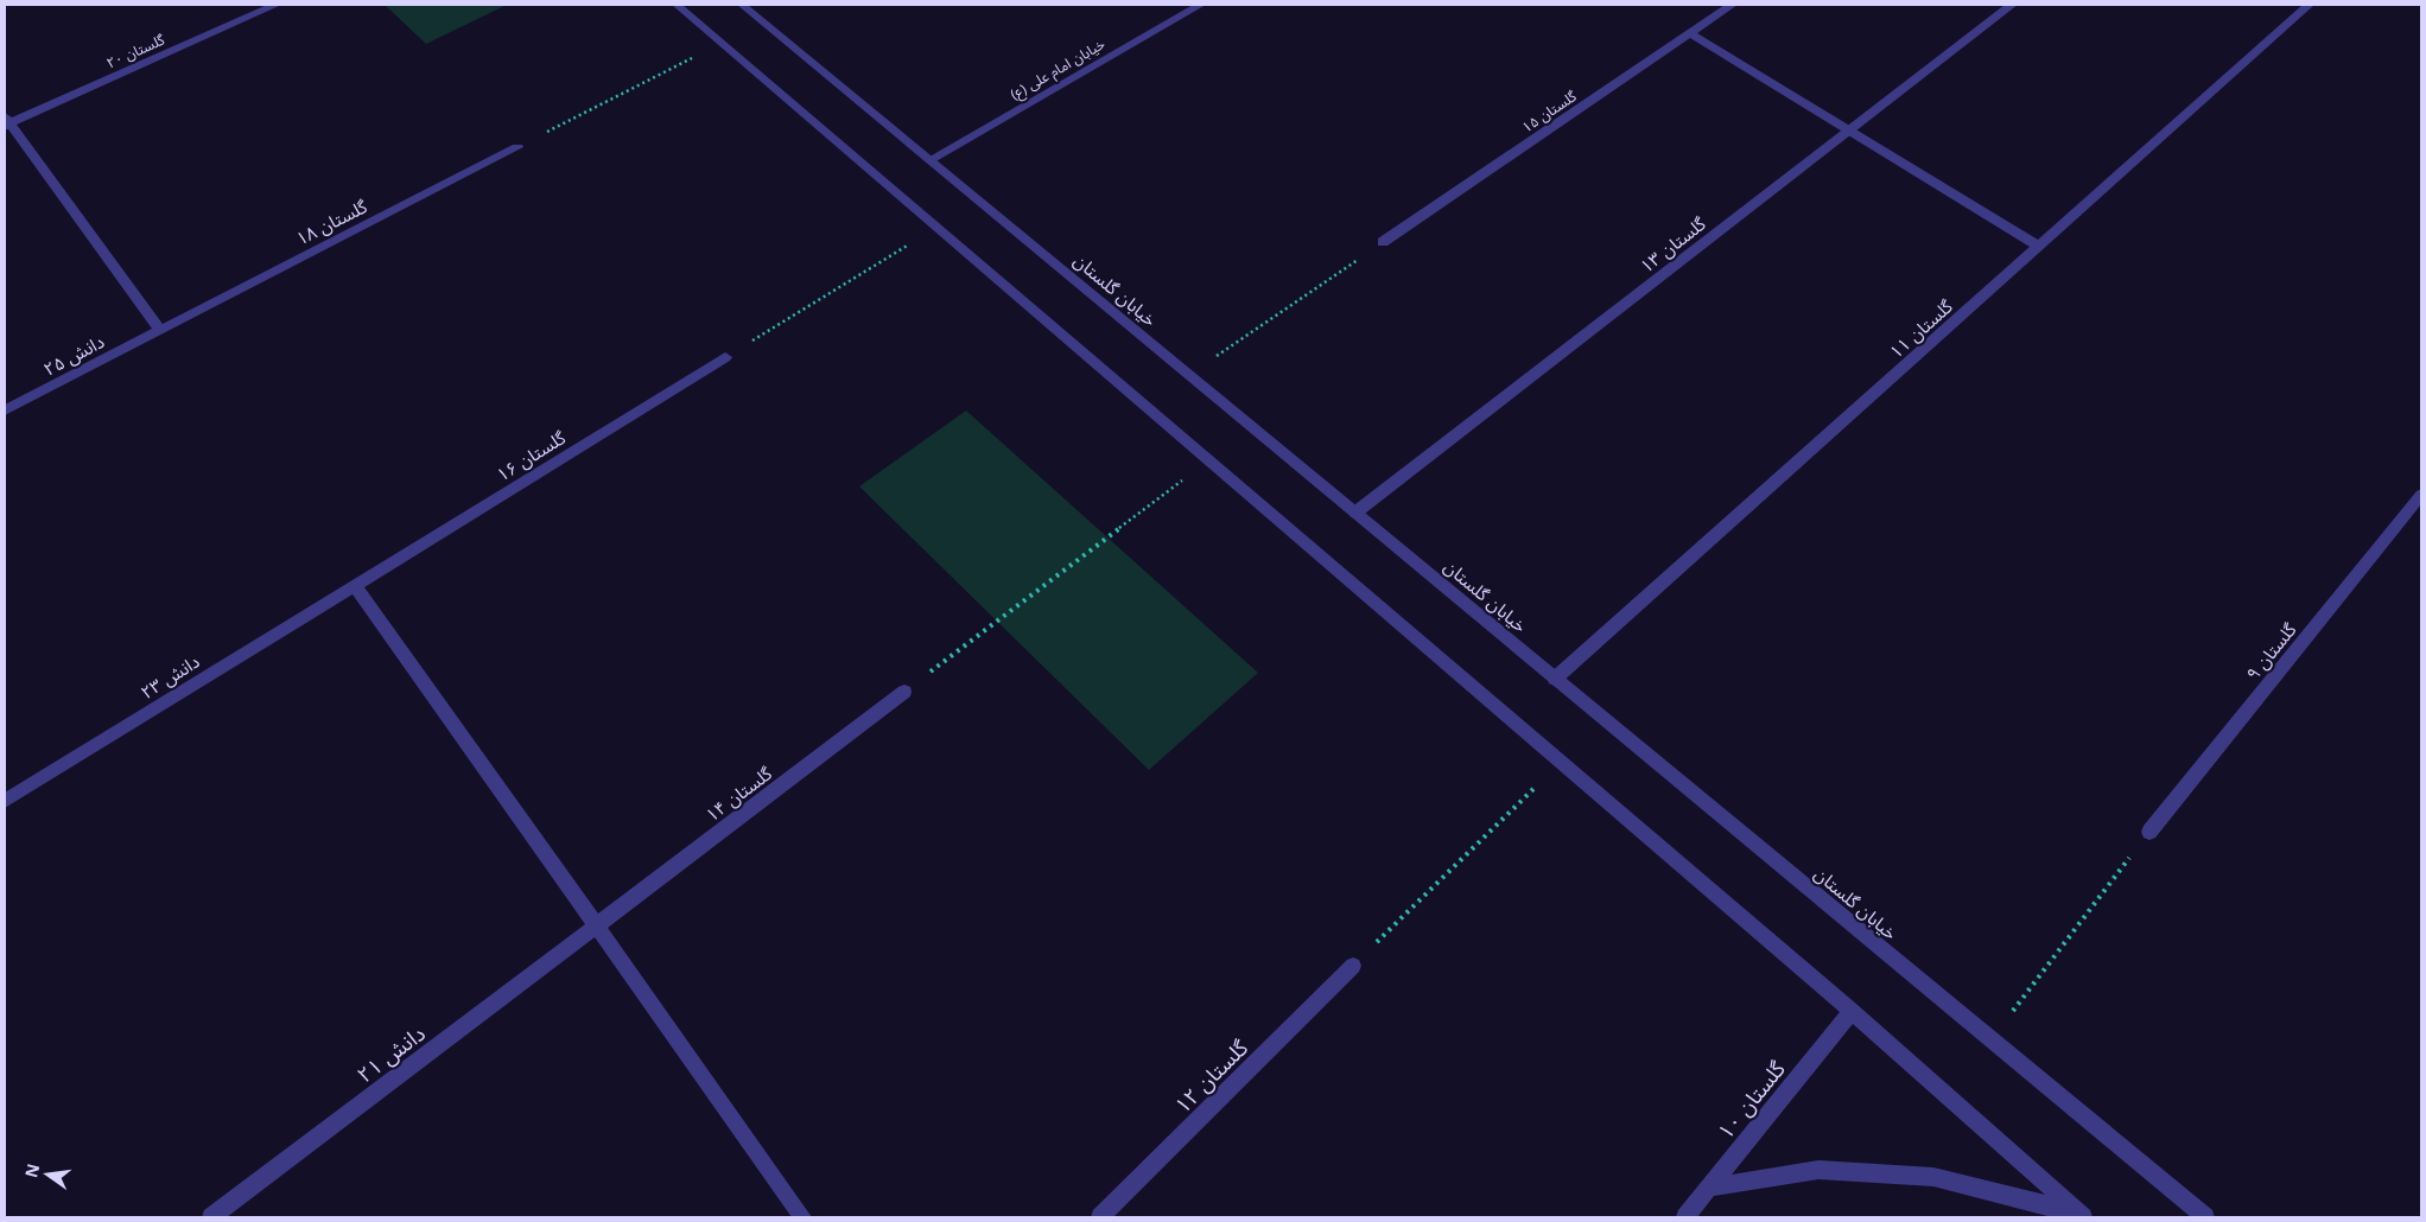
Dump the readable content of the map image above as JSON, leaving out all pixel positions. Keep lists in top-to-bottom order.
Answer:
{
  "streets": {
    "street": [
      "گلستان ۲۰",
      "خیابان امام علی (ع)",
      "گلستان ۱۵",
      "گلستان ۱۸",
      "گلستان ۱۳",
      "خیابان گلستان",
      "گلستان ۱۱",
      "دانش ۲۵",
      "گلستان ۱۶",
      "گلستان ۹",
      "دانش ۲۳",
      "گلستان ۱۴",
      "دانش ۲۱",
      "گلستان ۱۲",
      "گلستان ۱۰"
    ]
  },
  "crossings": [
    ["خیابان امام علی (ع)", "خیابان گلستان"],
    ["گلستان ۱۸", "دانش ۲۵"],
    ["گلستان ۱۳", "خیابان گلستان"],
    ["خیابان گلستان", "گلستان ۱۱"],
    ["گلستان ۱۶", "دانش ۲۳"],
    ["گلستان ۱۴", "دانش ۲۱"]
  ],
  "north": "left"
}
